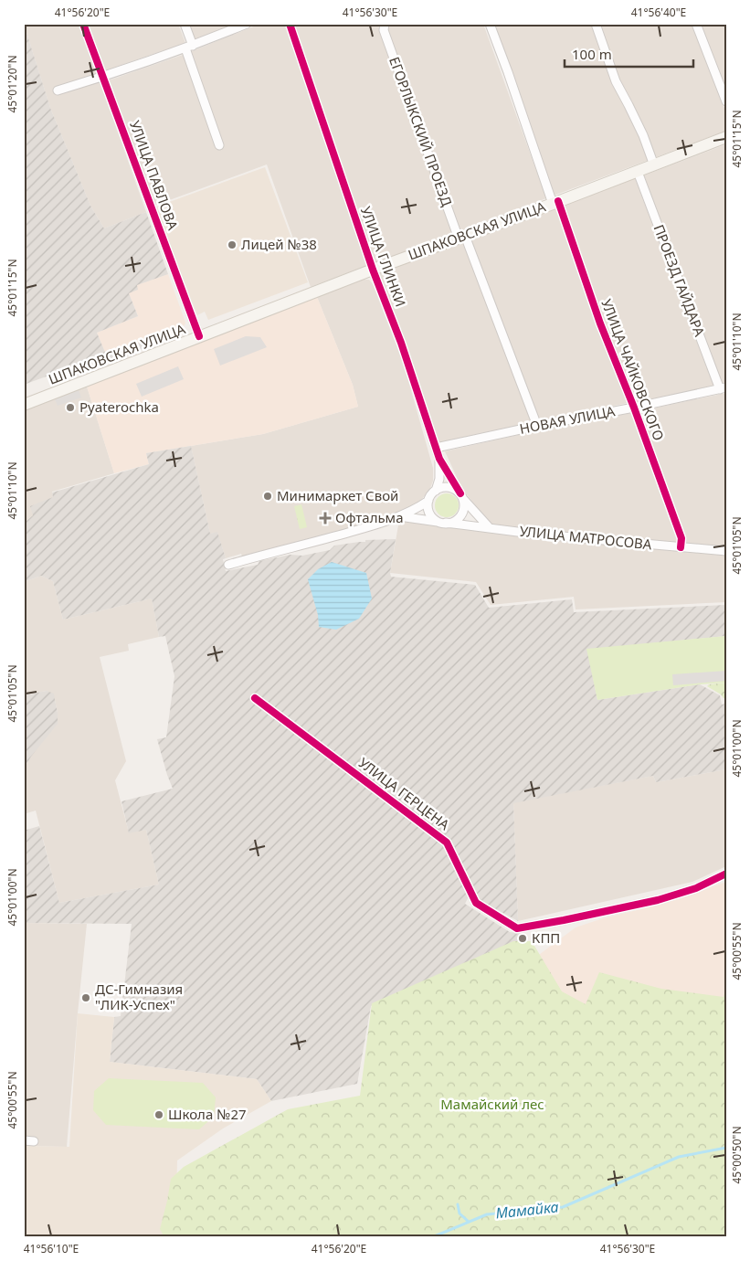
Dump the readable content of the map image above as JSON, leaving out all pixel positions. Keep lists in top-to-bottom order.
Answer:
{
  "streets": {
    "main road": ["ШПАКОВСКАЯ УЛИЦА"],
    "street": [
      "ЕГОРЛЫКСКИЙ ПРОЕЗД",
      "УЛИЦА ПАВЛОВА",
      "УЛИЦА ГЛИНКИ",
      "ПРОЕЗД ГАЙДАРА",
      "УЛИЦА ЧАЙКОВСКОГО",
      "НОВАЯ УЛИЦА",
      "УЛИЦА МАТРОСОВА",
      "УЛИЦА ГЕРЦЕНА"
    ]
  },
  "crossings": [
    ["ЕГОРЛЫКСКИЙ ПРОЕЗД", "ШПАКОВСКАЯ УЛИЦА"],
    ["ЕГОРЛЫКСКИЙ ПРОЕЗД", "НОВАЯ УЛИЦА"],
    ["УЛИЦА ПАВЛОВА", "ШПАКОВСКАЯ УЛИЦА"],
    ["ШПАКОВСКАЯ УЛИЦА", "УЛИЦА ГЛИНКИ"],
    ["ШПАКОВСКАЯ УЛИЦА", "ПРОЕЗД ГАЙДАРА"],
    ["ШПАКОВСКАЯ УЛИЦА", "УЛИЦА ЧАЙКОВСКОГО"],
    ["УЛИЦА ГЛИНКИ", "НОВАЯ УЛИЦА"],
    ["УЛИЦА ГЛИНКИ", "УЛИЦА МАТРОСОВА"],
    ["ПРОЕЗД ГАЙДАРА", "НОВАЯ УЛИЦА"],
    ["УЛИЦА ЧАЙКОВСКОГО", "НОВАЯ УЛИЦА"],
    ["УЛИЦА ЧАЙКОВСКОГО", "УЛИЦА МАТРОСОВА"]
  ],
  "water": ["Мамайка"],
  "parks": ["Мамайский лес"],
  "places": {
    "other": [
      "Лицей №38",
      "Pyaterochka",
      "Минимаркет Свой",
      "КПП",
      "ДС-Гимназия \"ЛИК-Успех\"",
      "Школа №27"
    ],
    "health": ["Офтальма"]
  },
  "scale_bar": "100 m",
  "coordinates": [
    "41°56'20\"E",
    "41°56'30\"E",
    "41°56'40\"E",
    "45°01'20\"N",
    "45°01'15\"N",
    "45°01'10\"N",
    "45°01'05\"N",
    "45°01'00\"N",
    "45°00'55\"N",
    "45°00'50\"N",
    "41°56'10\"E"
  ]
}
